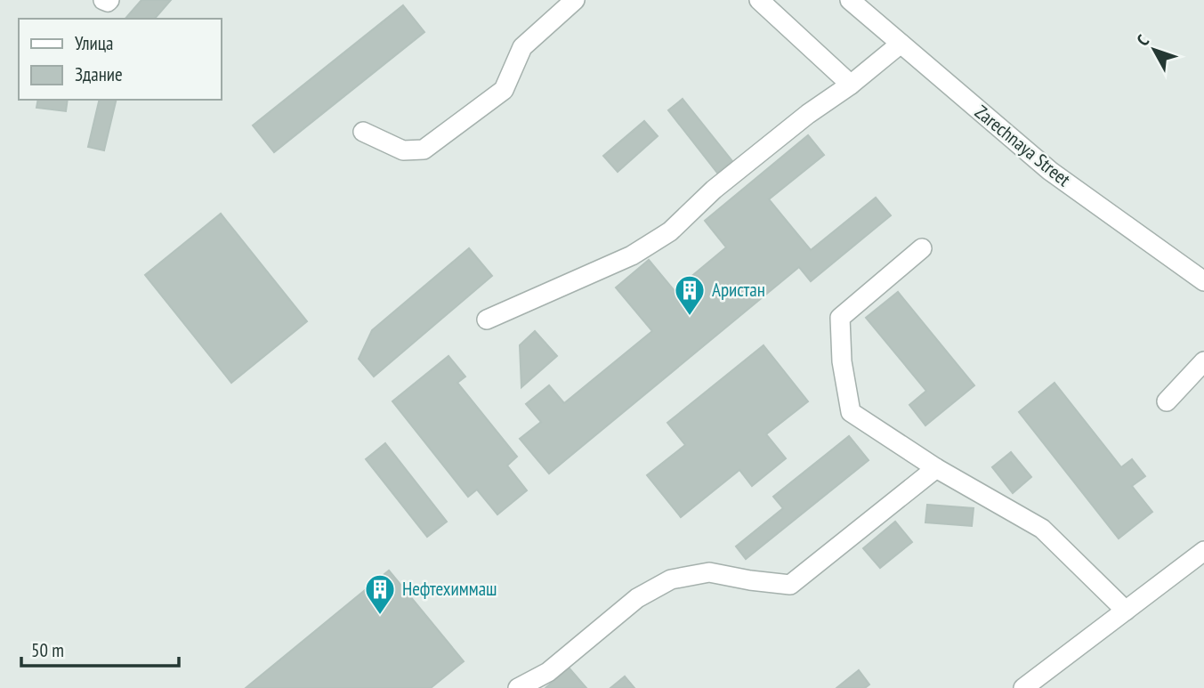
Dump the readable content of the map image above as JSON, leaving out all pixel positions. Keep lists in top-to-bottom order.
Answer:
{
  "streets": {
    "street": ["Zarechnaya Street"]
  },
  "places": {
    "building": ["Аристан", "Нефтехиммаш"]
  },
  "legend": ["Улица", "Здание"],
  "scale_bar": "50 m",
  "north": "top left"
}
